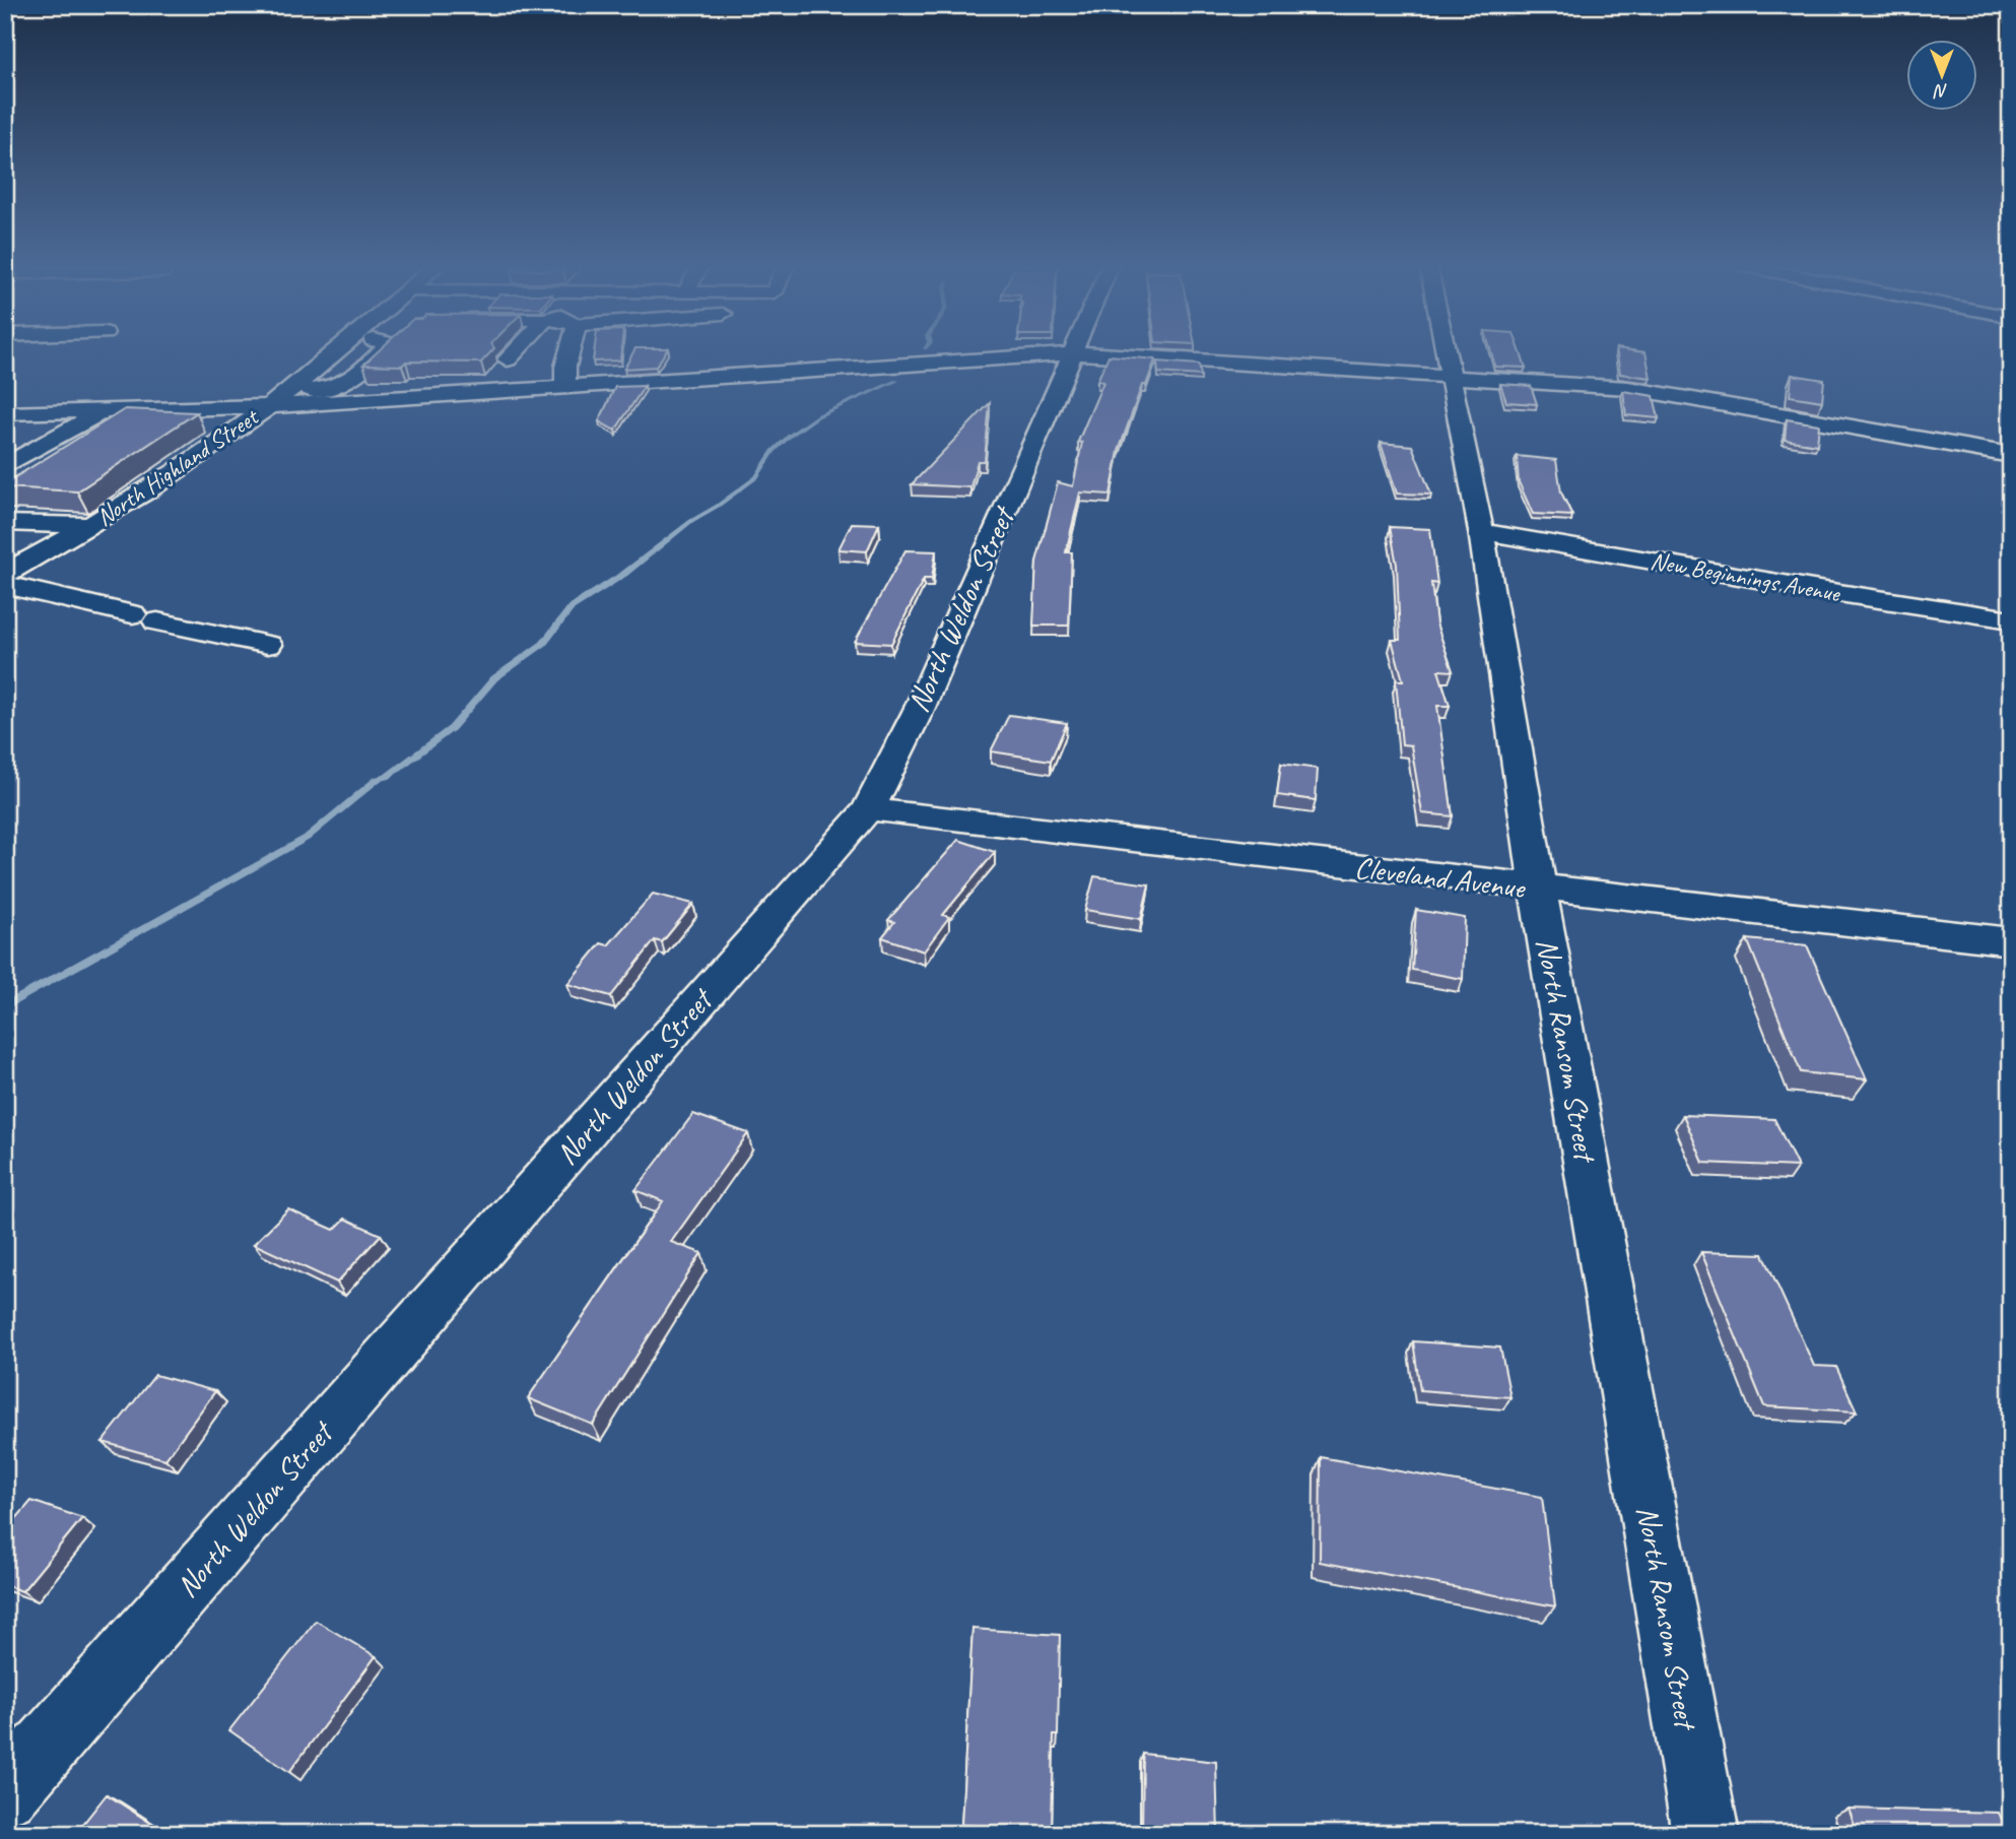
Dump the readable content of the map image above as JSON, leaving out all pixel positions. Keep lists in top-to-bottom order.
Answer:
{
  "streets": {
    "street": [
      "North Highland Street",
      "New Beginnings Avenue",
      "North Weldon Street",
      "Cleveland Avenue",
      "North Ransom Street"
    ]
  },
  "crossings": [
    ["New Beginnings Avenue", "North Ransom Street"],
    ["North Weldon Street", "Cleveland Avenue"],
    ["Cleveland Avenue", "North Ransom Street"]
  ],
  "north": "bottom"
}
